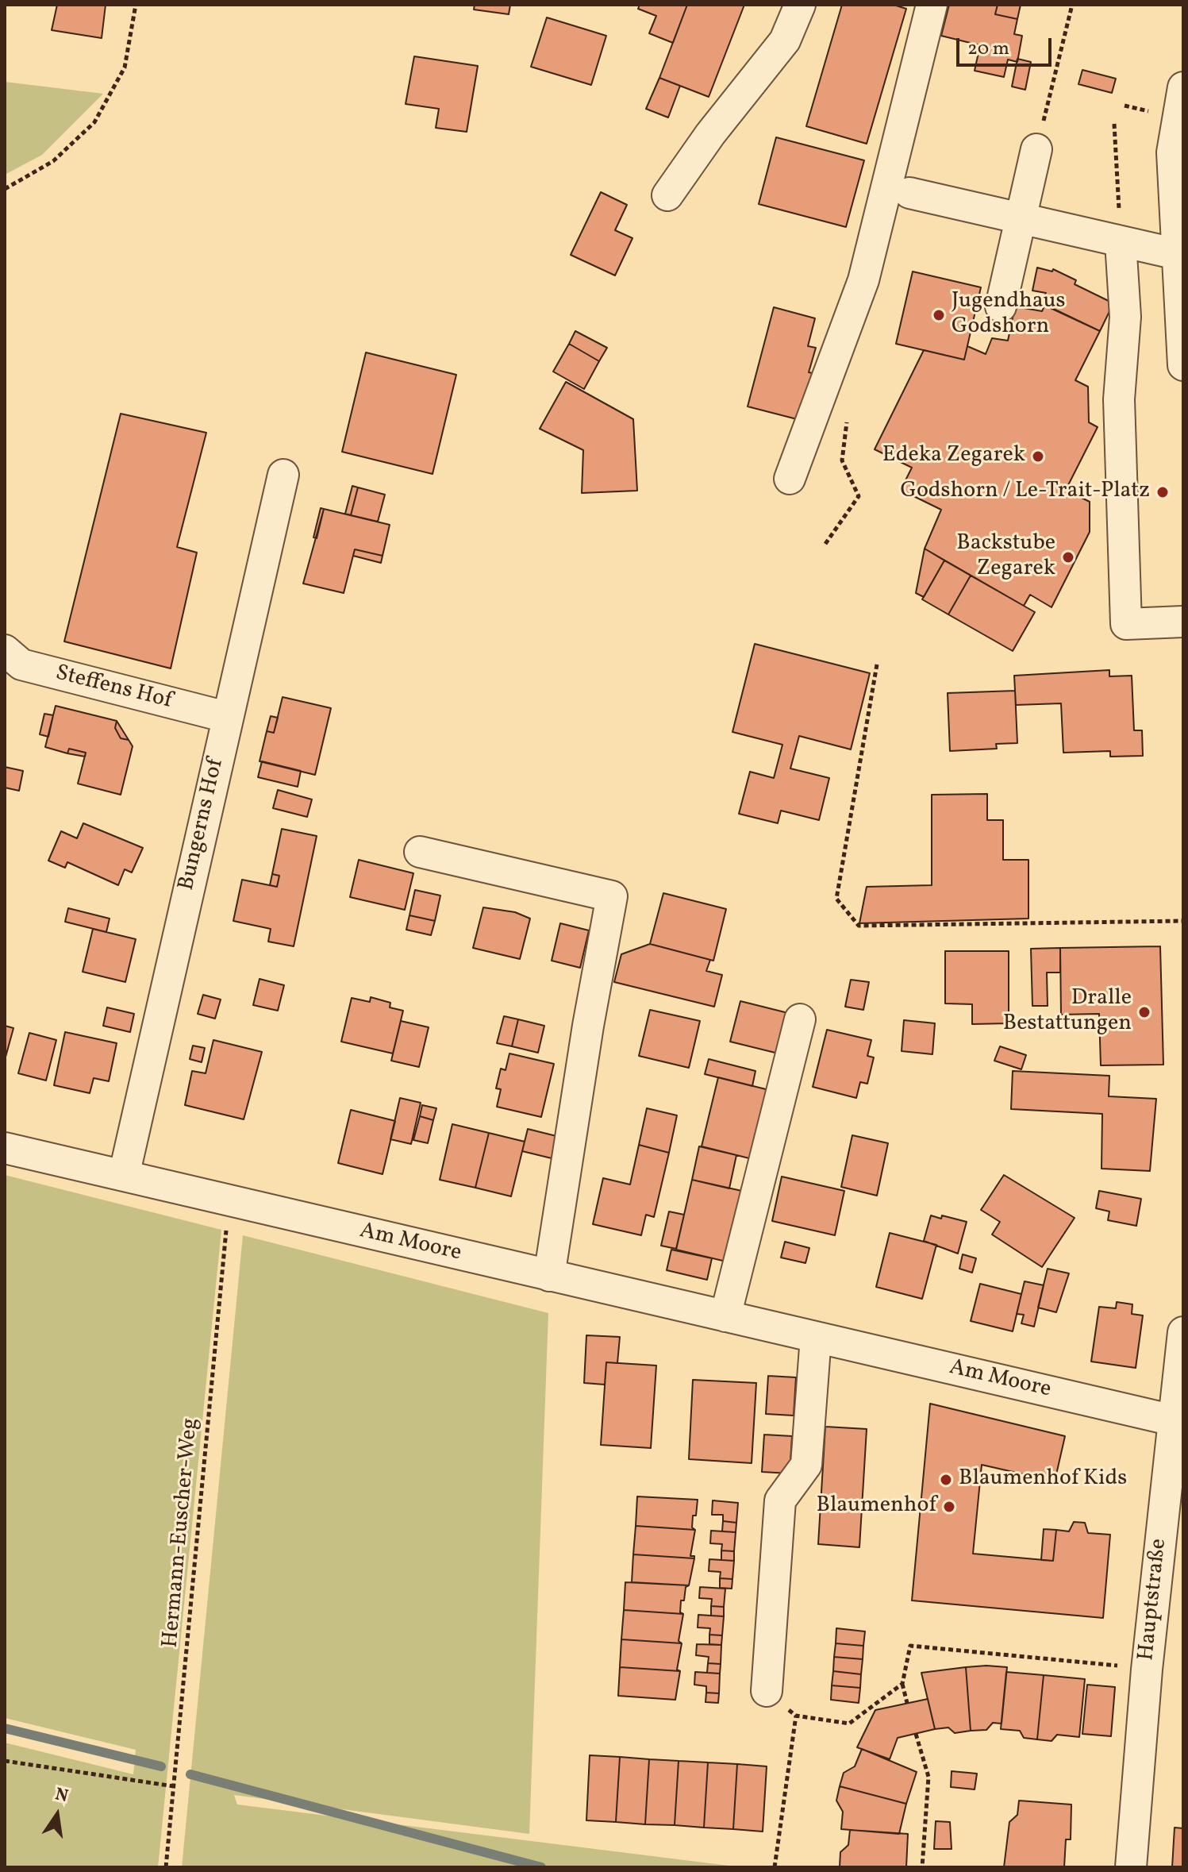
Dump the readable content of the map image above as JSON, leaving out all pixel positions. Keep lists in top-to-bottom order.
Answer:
{
  "streets": {
    "street": [
      "Steffens Hof",
      "Bungerns Hof",
      "Am Moore",
      "Hauptstraße"
    ],
    "path": ["Hermann-Euscher-Weg"]
  },
  "crossings": [
    ["Steffens Hof", "Bungerns Hof"],
    ["Bungerns Hof", "Am Moore"],
    ["Am Moore", "Hermann-Euscher-Weg"],
    ["Am Moore", "Hauptstraße"]
  ],
  "places": [
    "Jugendhaus Godshorn",
    "Edeka Zegarek",
    "Godshorn / Le-Trait-Platz",
    "Backstube Zegarek",
    "Dralle Bestattungen",
    "Blaumenhof Kids",
    "Blaumenhof"
  ],
  "scale_bar": "20 m",
  "north": "top"
}
